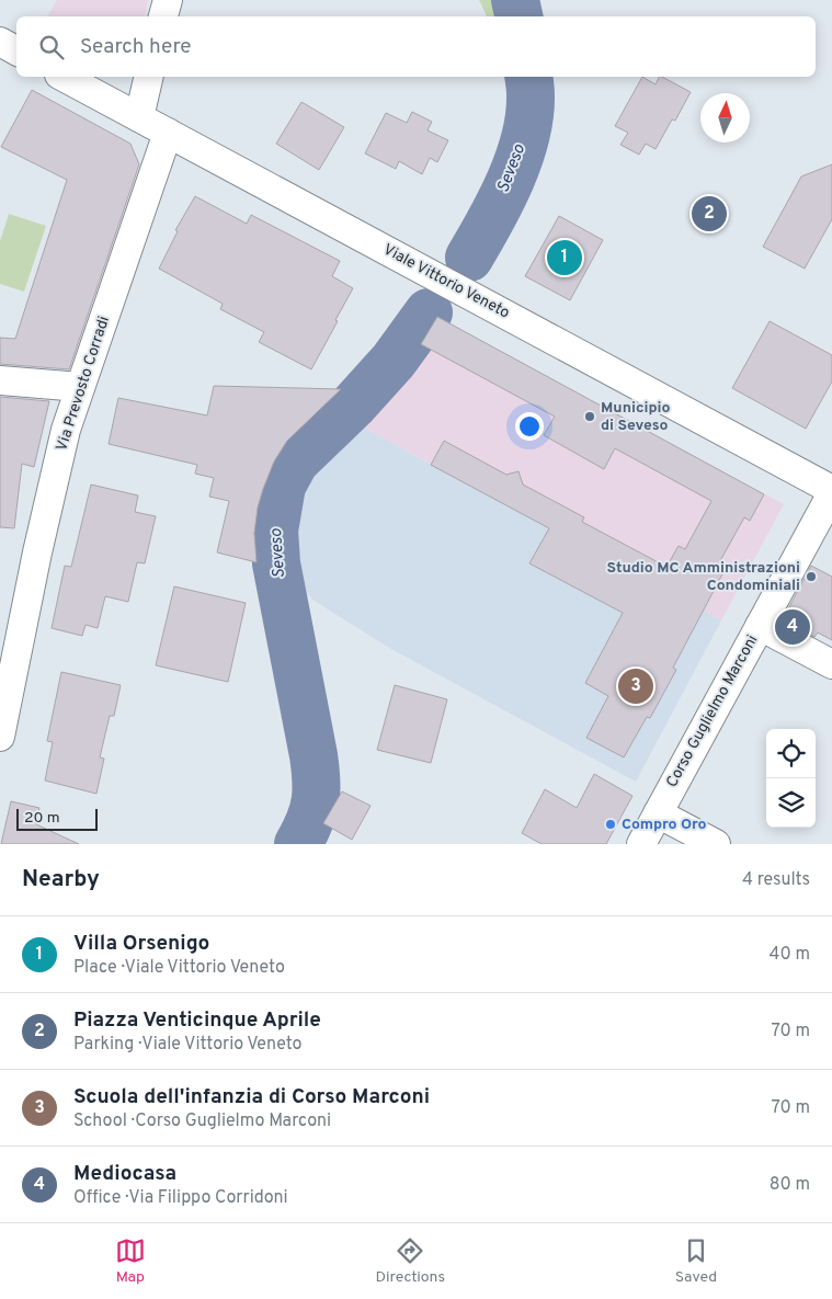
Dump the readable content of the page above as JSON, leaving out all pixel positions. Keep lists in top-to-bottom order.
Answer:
{
  "streets": {
    "street": ["Viale Vittorio Veneto", "Via Prevosto Corradi", "Corso Guglielmo Marconi"]
  },
  "crossings": [
    ["Viale Vittorio Veneto", "Via Prevosto Corradi"],
    ["Viale Vittorio Veneto", "Corso Guglielmo Marconi"]
  ],
  "water": ["Seveso"],
  "places": ["Municipio di Seveso", "Studio MC Amministrazioni Condominiali", "Compro Oro"],
  "scale_bar": "20 m",
  "north": "top",
  "page": {
    "search": "Search here",
    "pins": [
      "2",
      "1",
      "4",
      "3"
    ],
    "scale": "20 m",
    "heading": ["Nearby", "4 results"],
    "list": [
      {
        "mark": "1",
        "name": "Villa Orsenigo",
        "note": "Place · Viale Vittorio Veneto",
        "value": "40 m"
      },
      {
        "mark": "2",
        "name": "Piazza Venticinque Aprile",
        "note": "Parking · Viale Vittorio Veneto",
        "value": "70 m"
      },
      {
        "mark": "3",
        "name": "Scuola dell'infanzia di Corso Marconi",
        "note": "School · Corso Guglielmo Marconi",
        "value": "70 m"
      },
      {
        "mark": "4",
        "name": "Mediocasa",
        "note": "Office · Via Filippo Corridoni",
        "value": "80 m"
      }
    ],
    "nav": ["Map", "Directions", "Saved"]
  }
}
